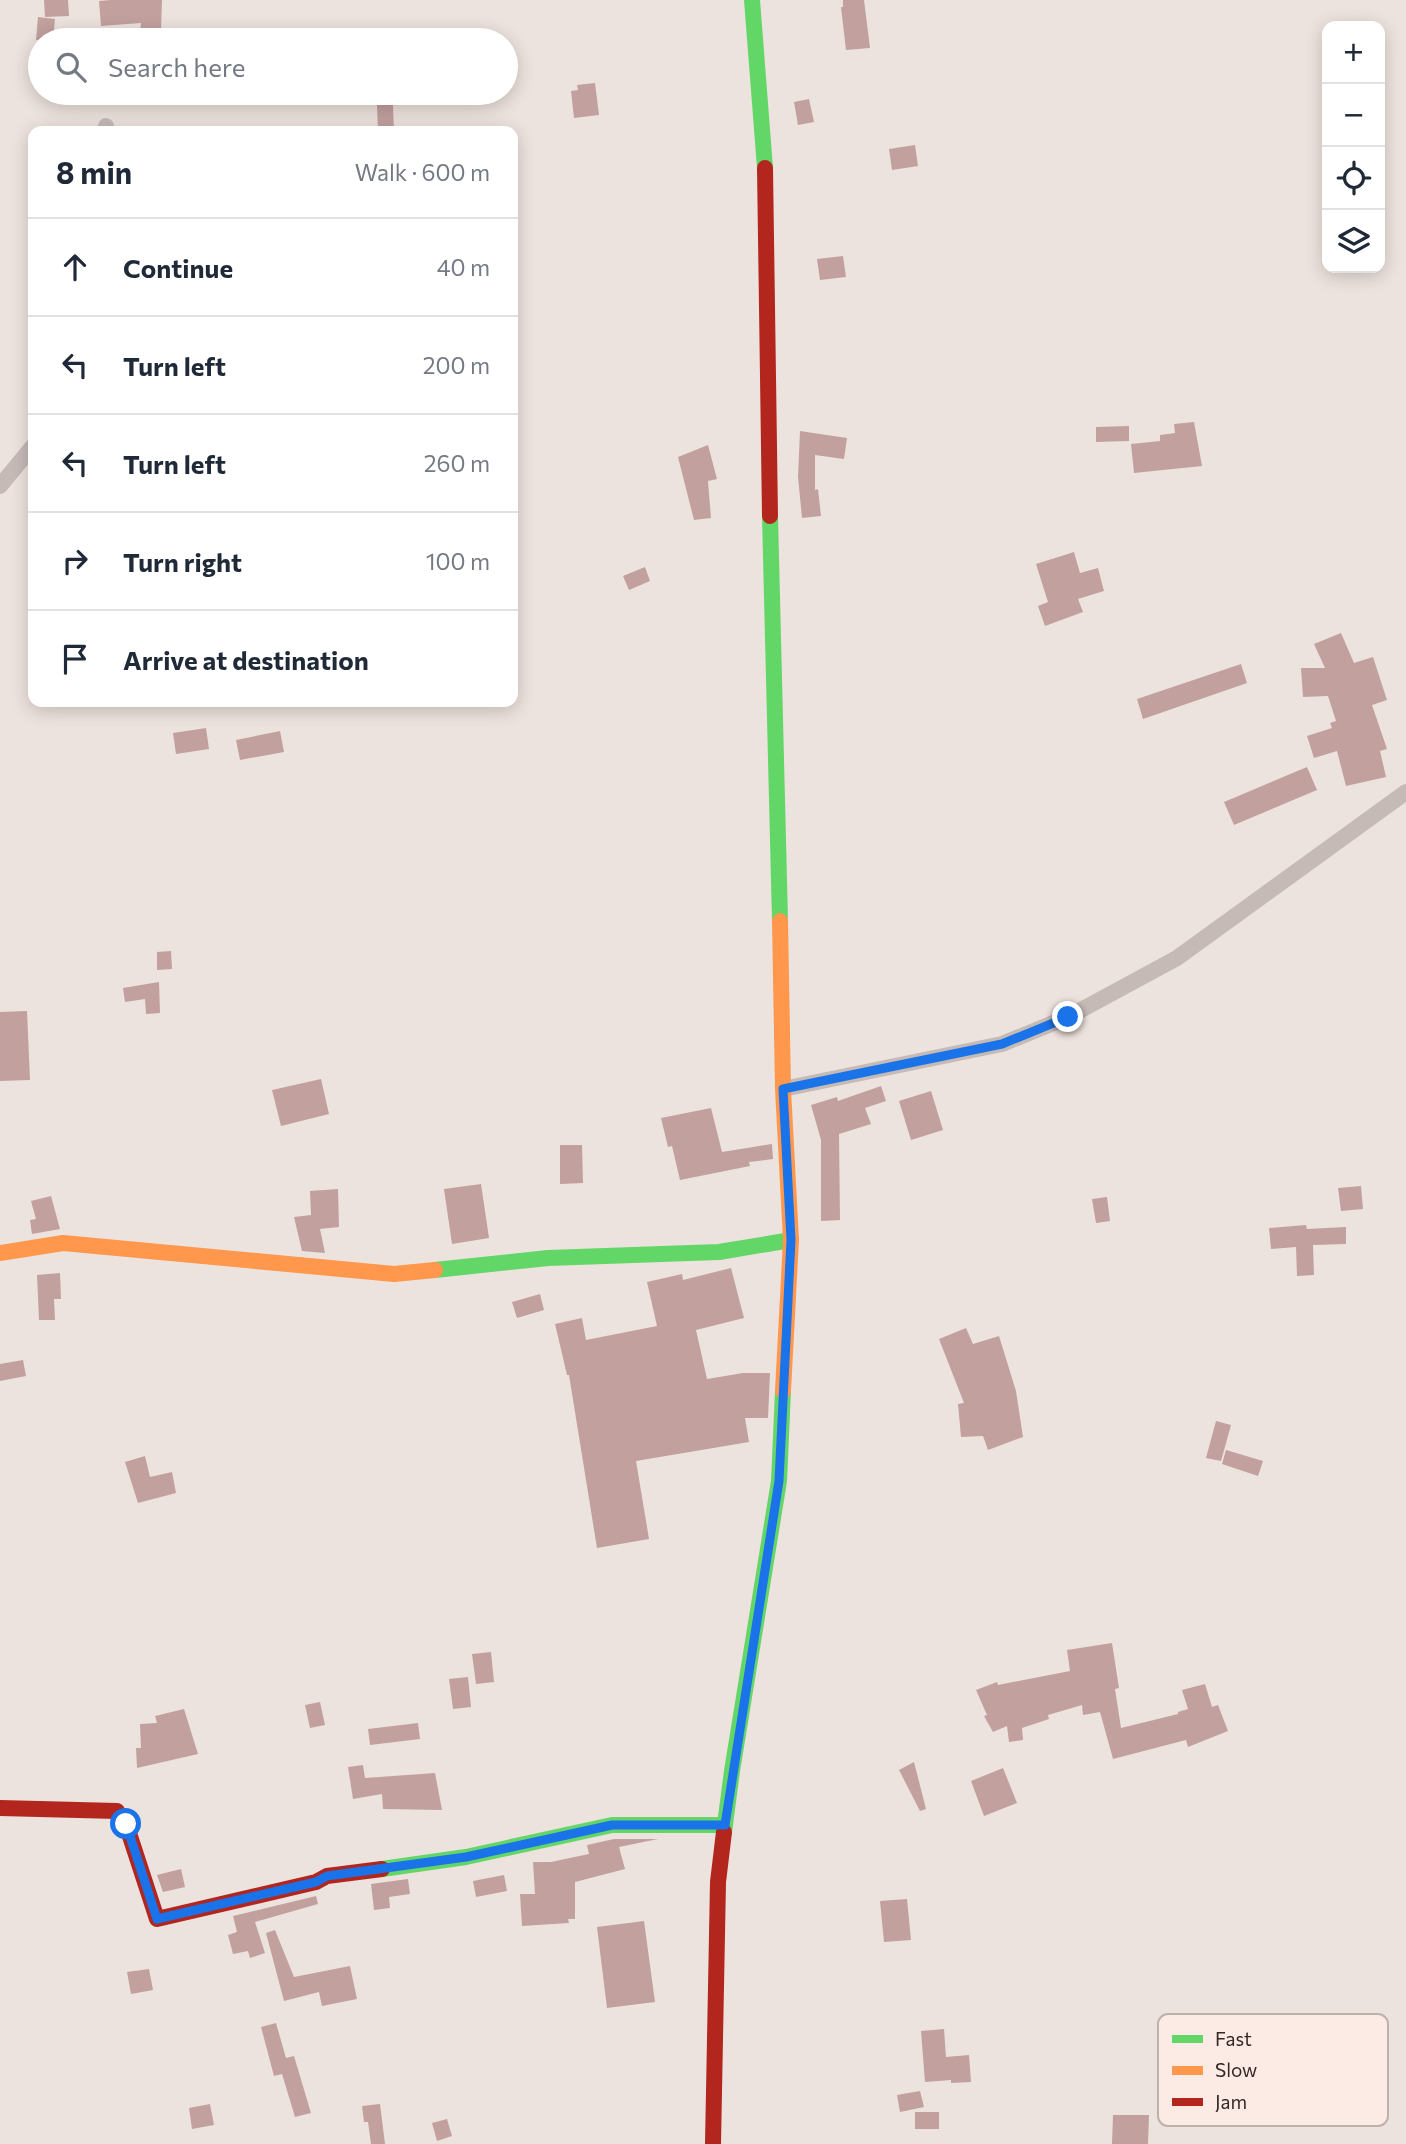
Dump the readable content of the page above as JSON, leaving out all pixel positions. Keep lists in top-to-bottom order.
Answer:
{
  "legend": ["Fast", "Slow", "Jam"],
  "page": {
    "map_buttons": ["+", "−"],
    "search": "Search here",
    "heading": ["8 min", "Walk · 600 m"],
    "list": [
      ["Continue", "40 m"],
      ["Turn left", "200 m"],
      ["Turn left", "260 m"],
      ["Turn right", "100 m"],
      "Arrive at destination"
    ]
  }
}
